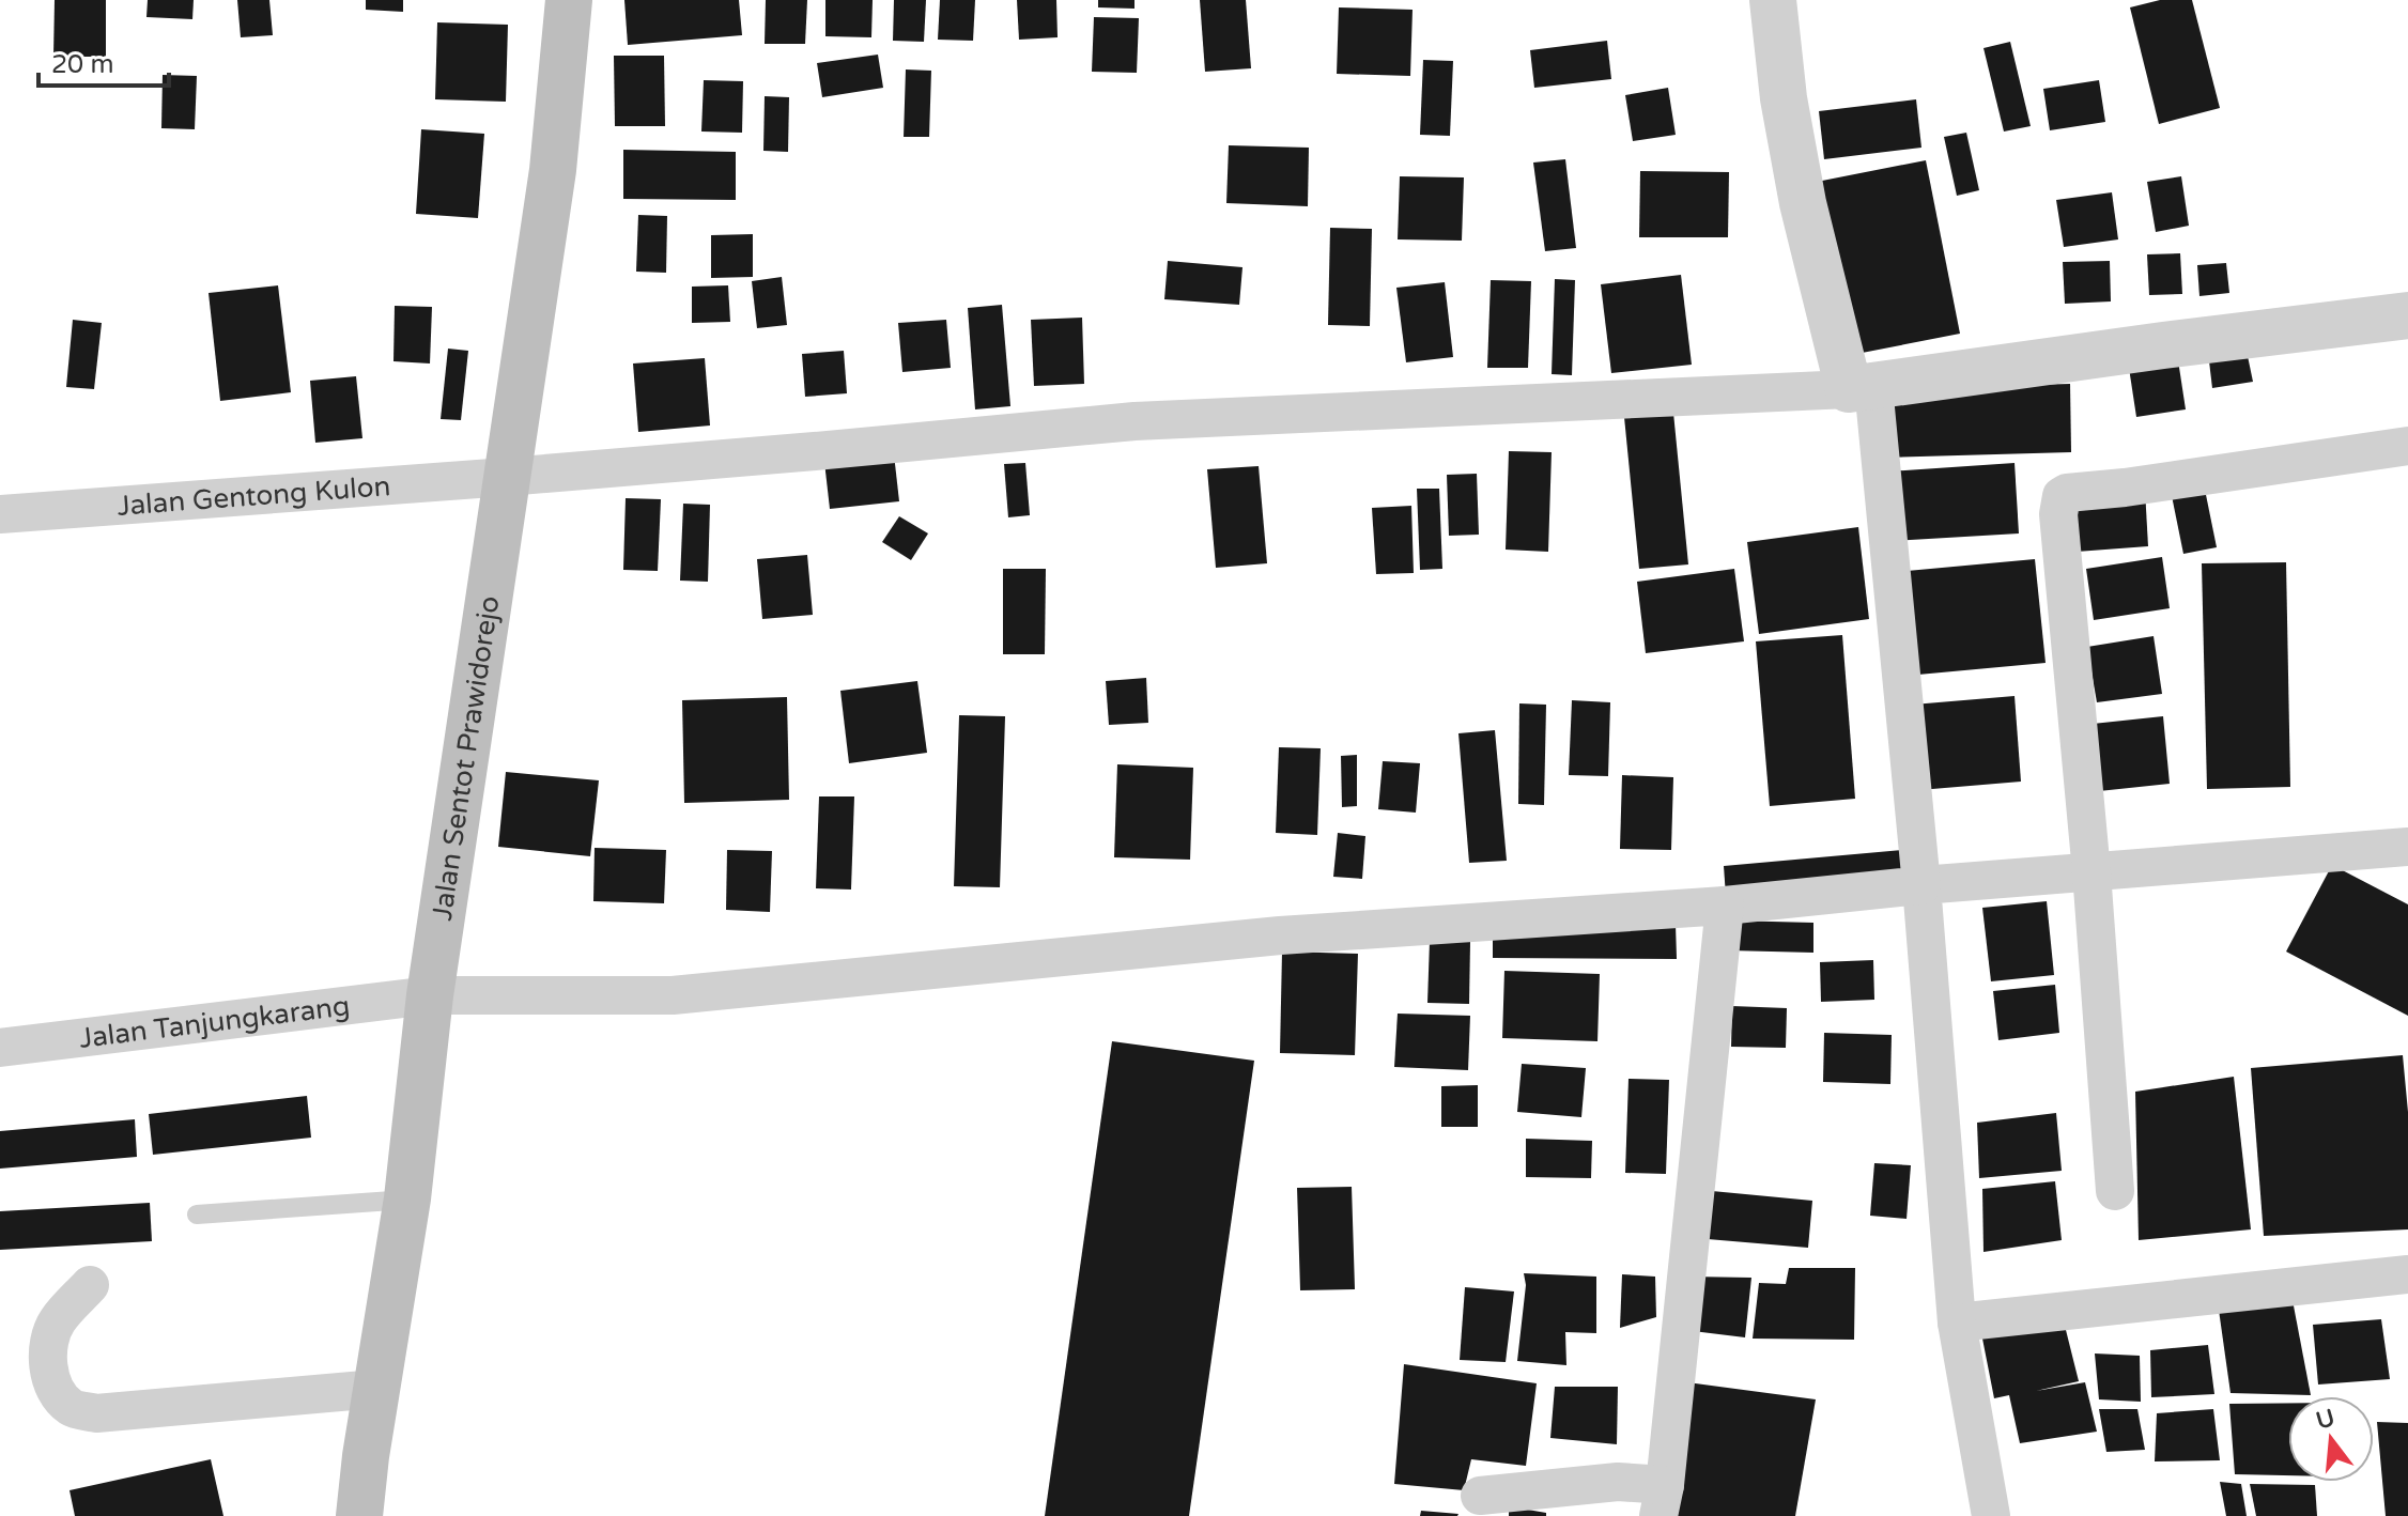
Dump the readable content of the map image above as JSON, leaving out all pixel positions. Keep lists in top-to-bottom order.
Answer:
{
  "streets": {
    "main road": ["Jalan Sentot Prawidorejo"],
    "street": ["Jalan Gentong Kulon", "Jalan Tanjungkarang"]
  },
  "crossings": [
    ["Jalan Gentong Kulon", "Jalan Sentot Prawidorejo"],
    ["Jalan Sentot Prawidorejo", "Jalan Tanjungkarang"]
  ],
  "scale_bar": "20 m",
  "north": "top"
}
